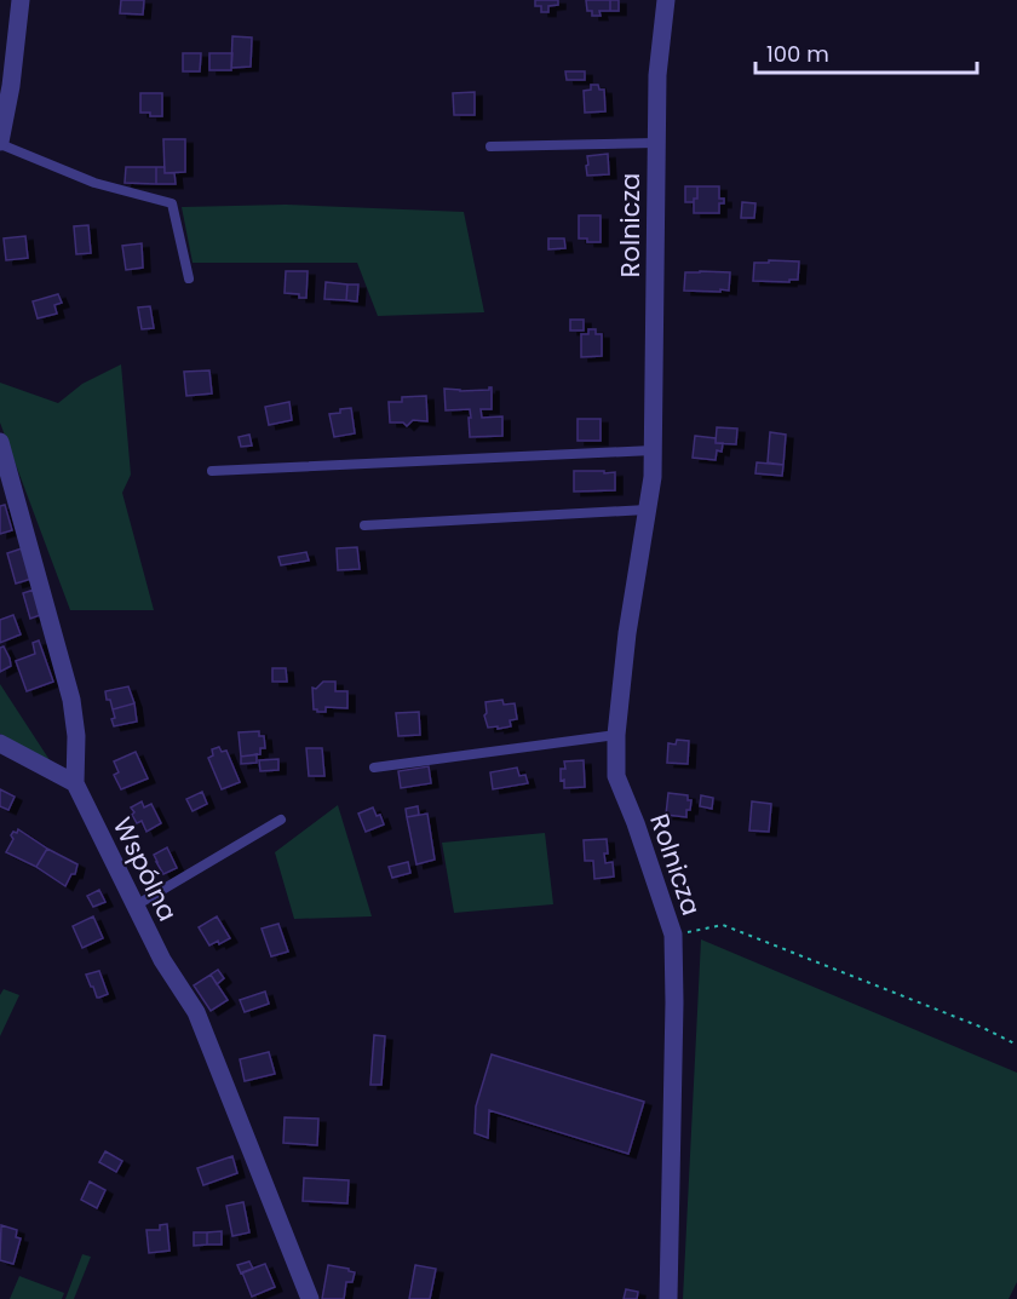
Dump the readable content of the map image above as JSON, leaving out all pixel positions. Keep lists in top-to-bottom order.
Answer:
{
  "streets": {
    "street": ["Rolnicza", "Wspólna"]
  },
  "scale_bar": "100 m"
}
